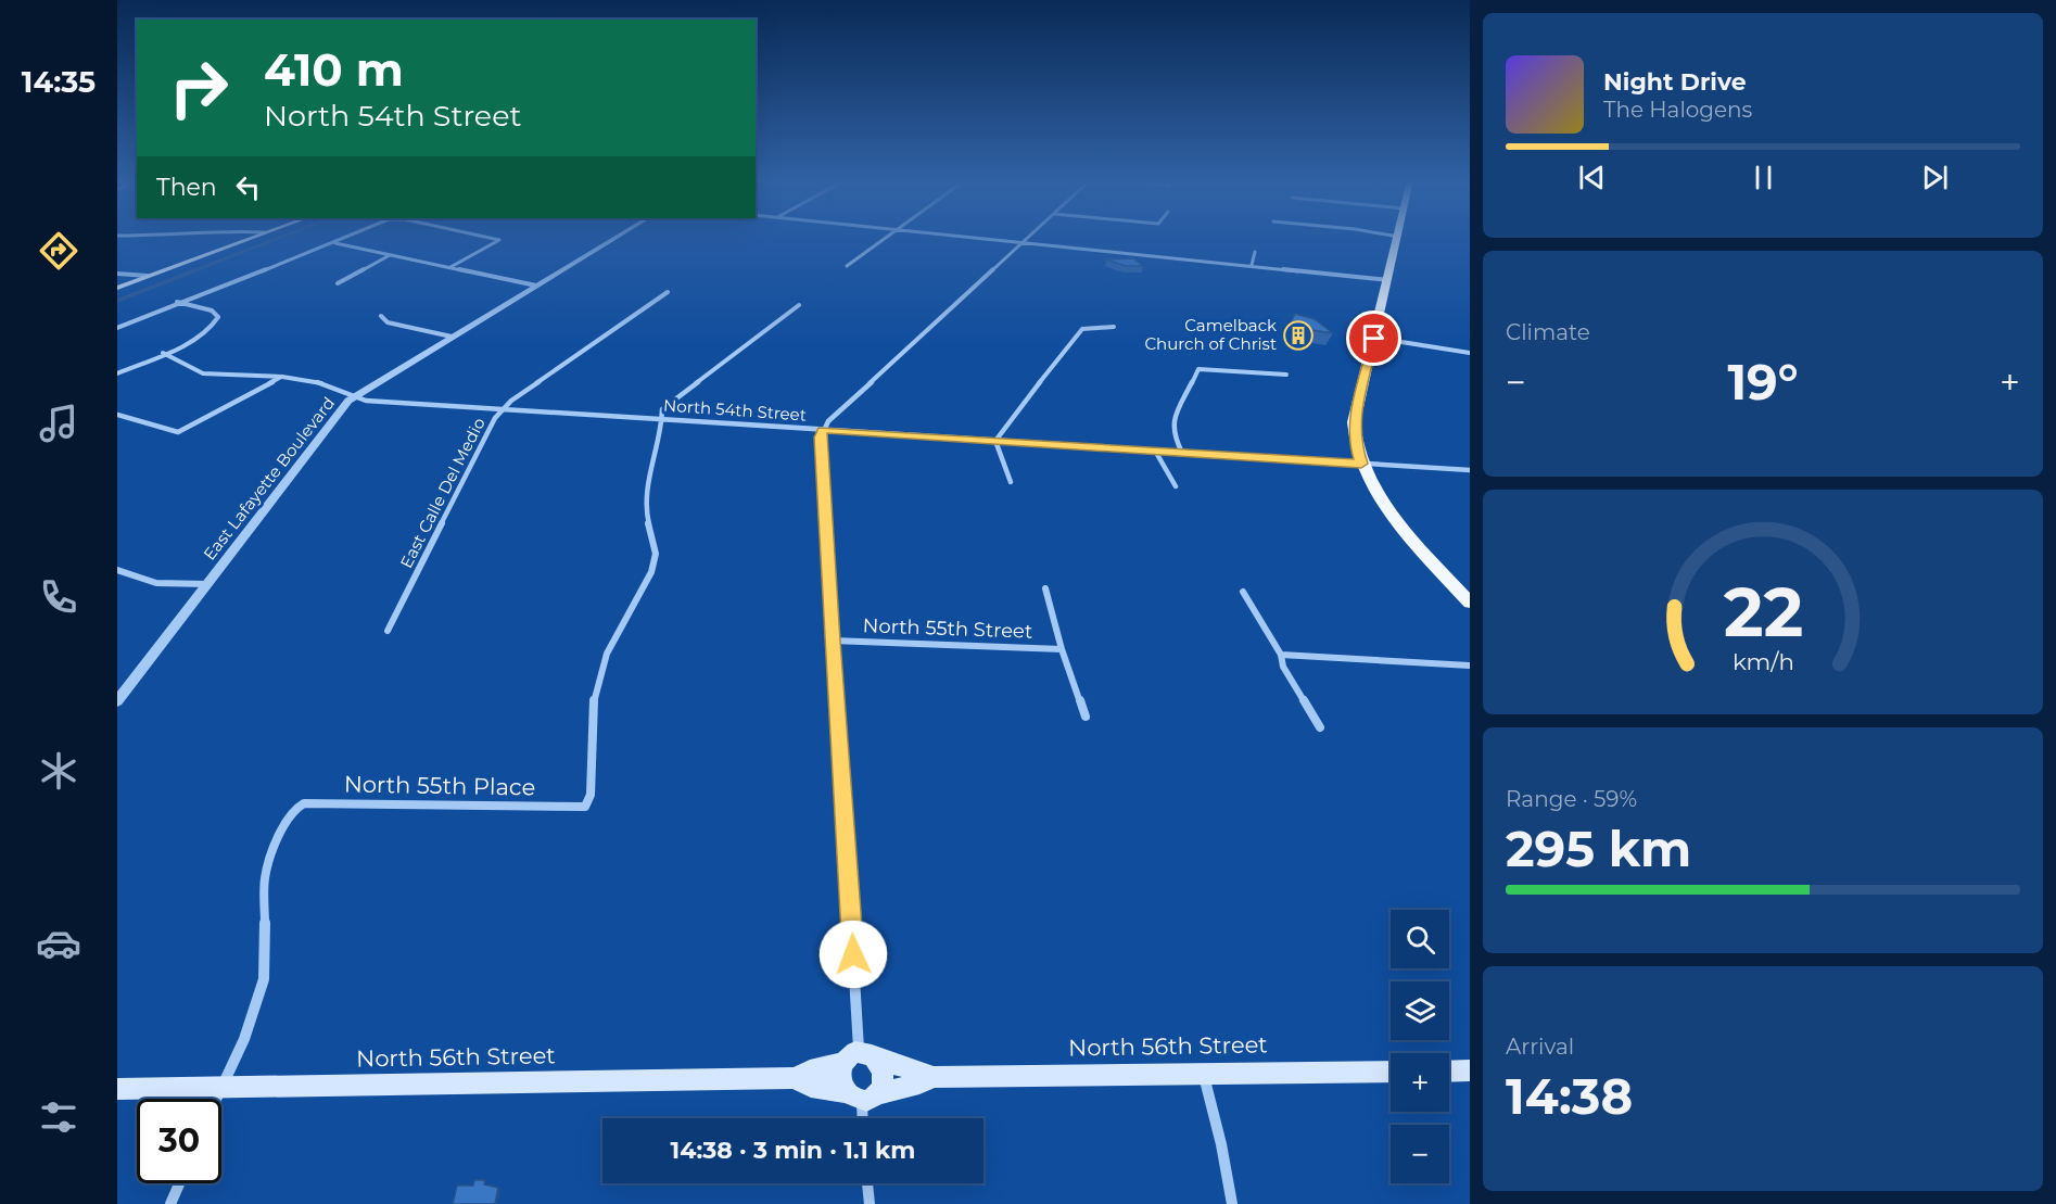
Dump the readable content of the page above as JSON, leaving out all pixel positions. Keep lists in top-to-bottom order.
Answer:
{
  "streets": {
    "main road": ["North 56th Street"],
    "street": [
      "North 54th Street",
      "East Lafayette Boulevard",
      "East Calle Del Medio",
      "North 55th Street",
      "North 55th Place"
    ]
  },
  "crossings": [
    ["North 54th Street", "East Lafayette Boulevard"],
    ["North 54th Street", "East Calle Del Medio"],
    ["North 54th Street", "North 55th Place"],
    ["North 55th Place", "North 56th Street"]
  ],
  "places": {
    "building": ["Camelback Church of Christ"]
  },
  "page": {
    "tabs": "14:35",
    "turn": ["410 m", "North 54th Street"],
    "song": ["Night Drive", "The Halogens"],
    "then": "Then",
    "tile": [
      "Climate",
      ["Range · 59%", "295 km"],
      ["Arrival", "14:38"]
    ],
    "heat": ["−", "19°", "+"],
    "map_buttons": ["+", "−"],
    "limit": "30",
    "trip": "14:38 · 3 min · 1.1 km",
    "gauge": ["22", "km/h"]
  }
}
